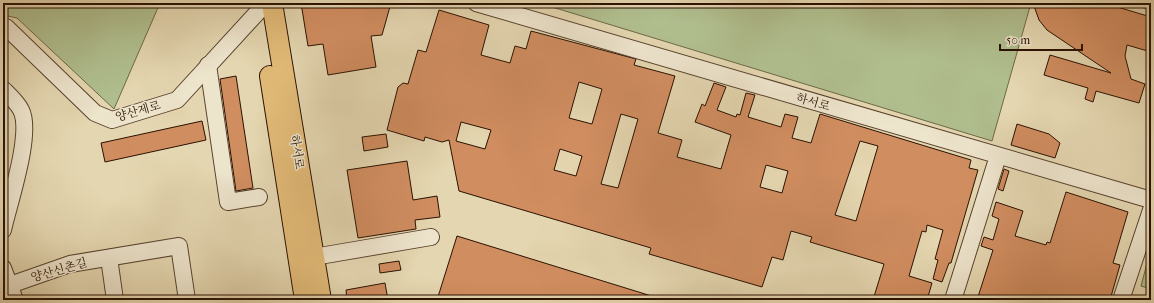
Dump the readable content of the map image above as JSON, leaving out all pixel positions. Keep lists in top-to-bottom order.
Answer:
{
  "streets": {
    "main road": ["하서로"],
    "street": ["양산제로", "양산신촌길"]
  },
  "crossings": [
    ["하서로", "양산제로"]
  ],
  "scale_bar": "50 m"
}
